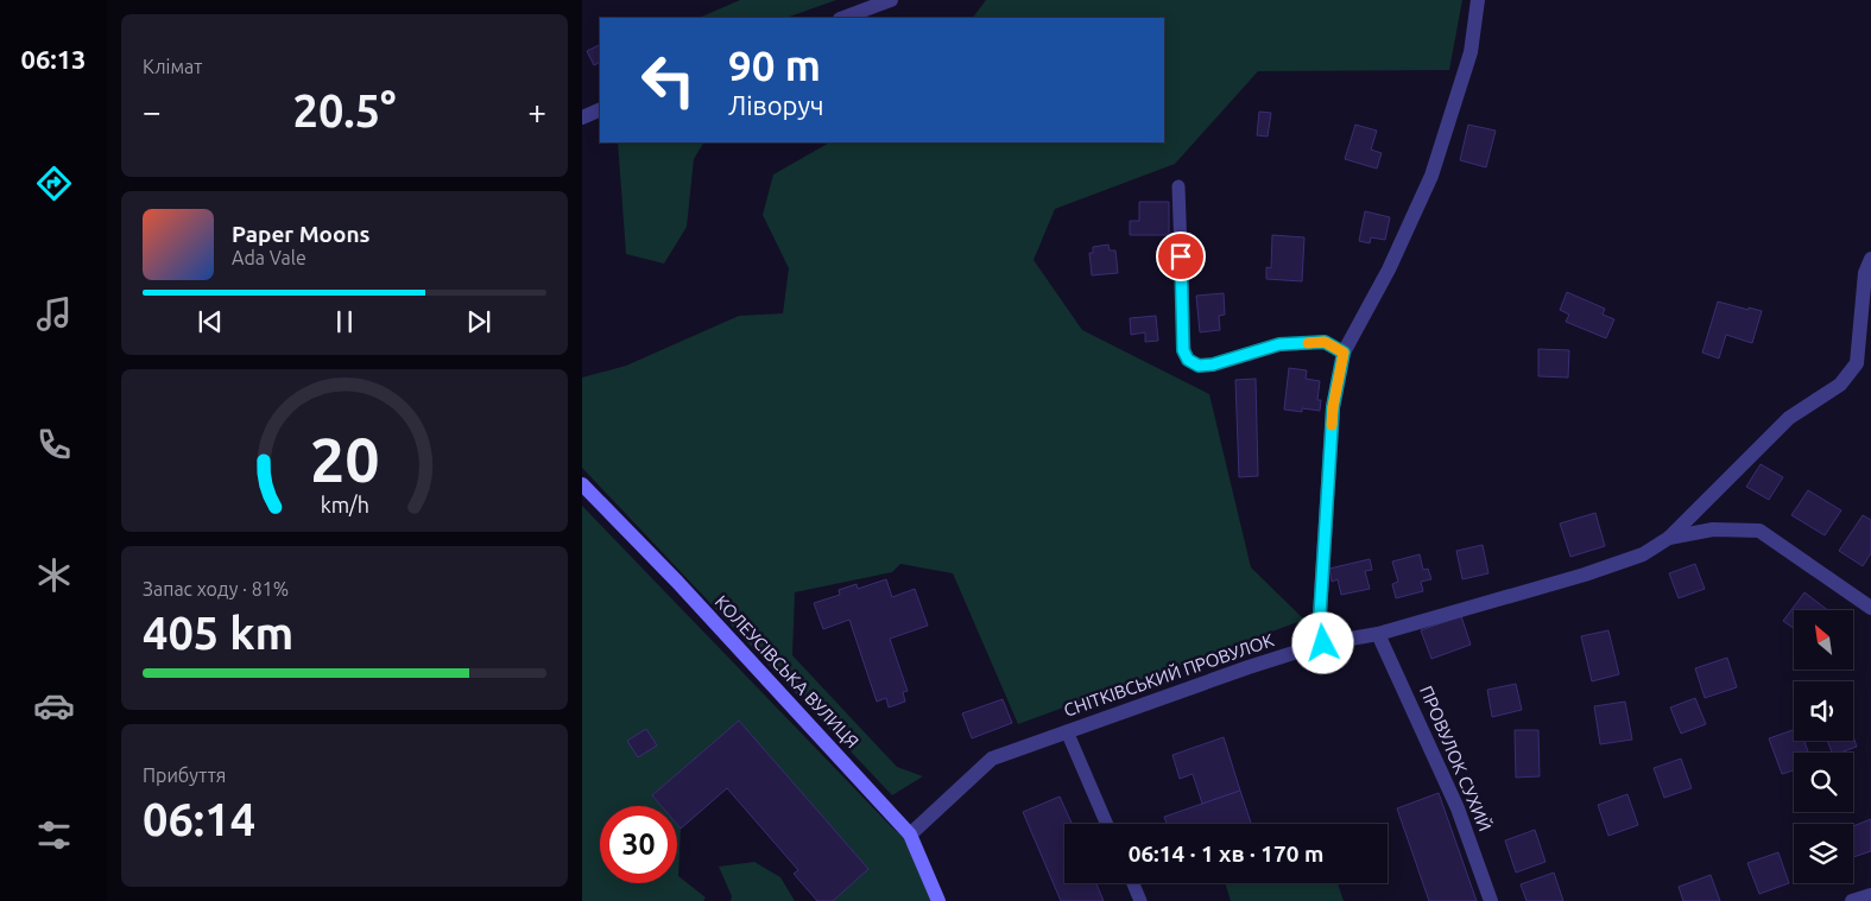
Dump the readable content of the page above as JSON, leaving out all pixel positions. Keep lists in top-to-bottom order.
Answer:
{
  "streets": {
    "street": ["КОЛЕУСІВСЬКА ВУЛИЦЯ", "СНІТКІВСЬКИЙ ПРОВУЛОК", "ПРОВУЛОК СУХИЙ"]
  },
  "crossings": [
    ["КОЛЕУСІВСЬКА ВУЛИЦЯ", "СНІТКІВСЬКИЙ ПРОВУЛОК"],
    ["СНІТКІВСЬКИЙ ПРОВУЛОК", "ПРОВУЛОК СУХИЙ"]
  ],
  "north": "top left",
  "page": {
    "tabs": "06:13",
    "tile": [
      "Клімат",
      ["Запас ходу · 81%", "405 km"],
      ["Прибуття", "06:14"]
    ],
    "turn": ["90 m", "Ліворуч"],
    "heat": ["−", "20.5°", "+"],
    "song": ["Paper Moons", "Ada Vale"],
    "limit": "30",
    "trip": "06:14 · 1 хв · 170 m",
    "gauge": ["20", "km/h"]
  }
}
